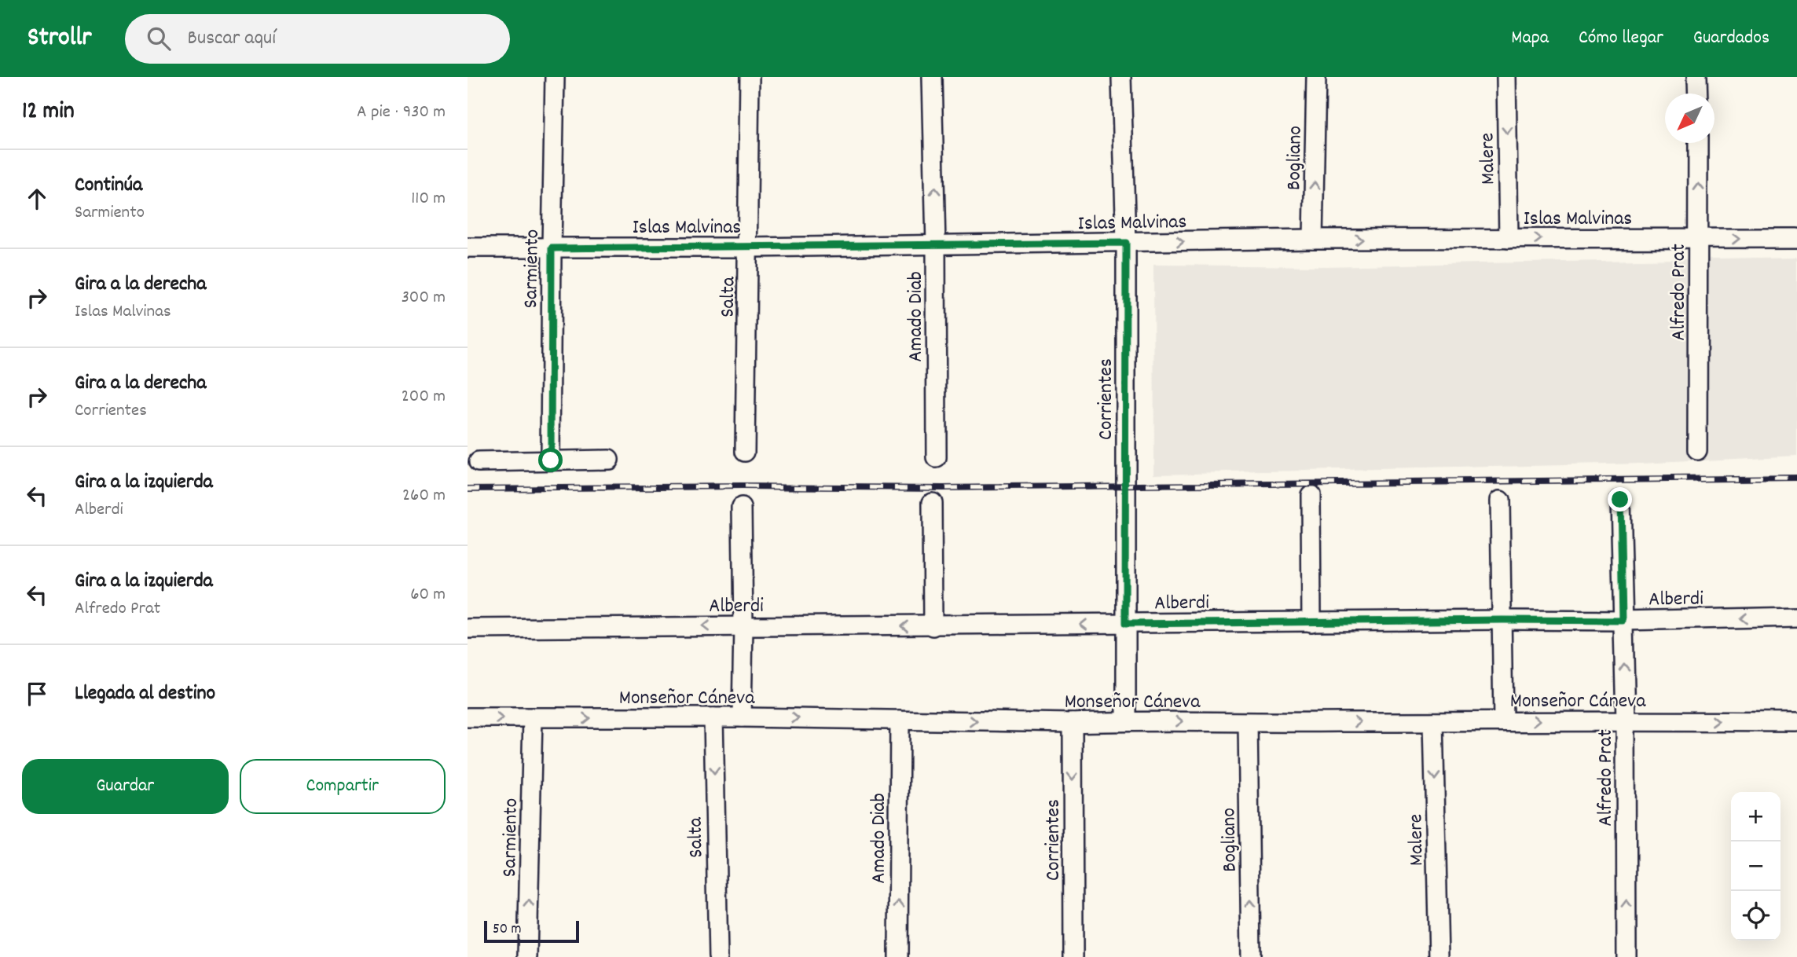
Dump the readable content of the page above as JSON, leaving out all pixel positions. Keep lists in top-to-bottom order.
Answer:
{
  "streets": {
    "street": [
      "Bogliano",
      "Malere",
      "Islas Malvinas",
      "Sarmiento",
      "Alfredo Prat",
      "Salta",
      "Amado Diab",
      "Corrientes",
      "Alberdi",
      "Monseñor Cáneva"
    ]
  },
  "crossings": [
    ["Bogliano", "Islas Malvinas"],
    ["Bogliano", "Monseñor Cáneva"],
    ["Malere", "Islas Malvinas"],
    ["Malere", "Monseñor Cáneva"],
    ["Islas Malvinas", "Sarmiento"],
    ["Islas Malvinas", "Alfredo Prat"],
    ["Islas Malvinas", "Salta"],
    ["Islas Malvinas", "Amado Diab"],
    ["Islas Malvinas", "Corrientes"],
    ["Sarmiento", "Monseñor Cáneva"],
    ["Alfredo Prat", "Alberdi"],
    ["Alfredo Prat", "Monseñor Cáneva"],
    ["Salta", "Monseñor Cáneva"],
    ["Amado Diab", "Monseñor Cáneva"],
    ["Corrientes", "Alberdi"],
    ["Corrientes", "Monseñor Cáneva"]
  ],
  "one_way": [
    "Bogliano",
    "Malere",
    "Islas Malvinas",
    "Sarmiento",
    "Alfredo Prat",
    "Salta",
    "Amado Diab",
    "Alberdi",
    "Monseñor Cáneva"
  ],
  "scale_bar": "50 m",
  "north": "bottom left",
  "page": {
    "header": "Strollr",
    "search": "Buscar aquí",
    "nav": ["Mapa", "Cómo llegar", "Guardados"],
    "heading": ["12 min", "A pie · 930 m"],
    "list": [
      ["Continúa", "Sarmiento", "110 m"],
      ["Gira a la derecha", "Islas Malvinas", "300 m"],
      ["Gira a la derecha", "Corrientes", "200 m"],
      ["Gira a la izquierda", "Alberdi", "260 m"],
      ["Gira a la izquierda", "Alfredo Prat", "60 m"],
      "Llegada al destino"
    ],
    "buttons": ["Guardar", "Compartir"],
    "map_buttons": ["+", "−"],
    "scale": "50 m"
  }
}
